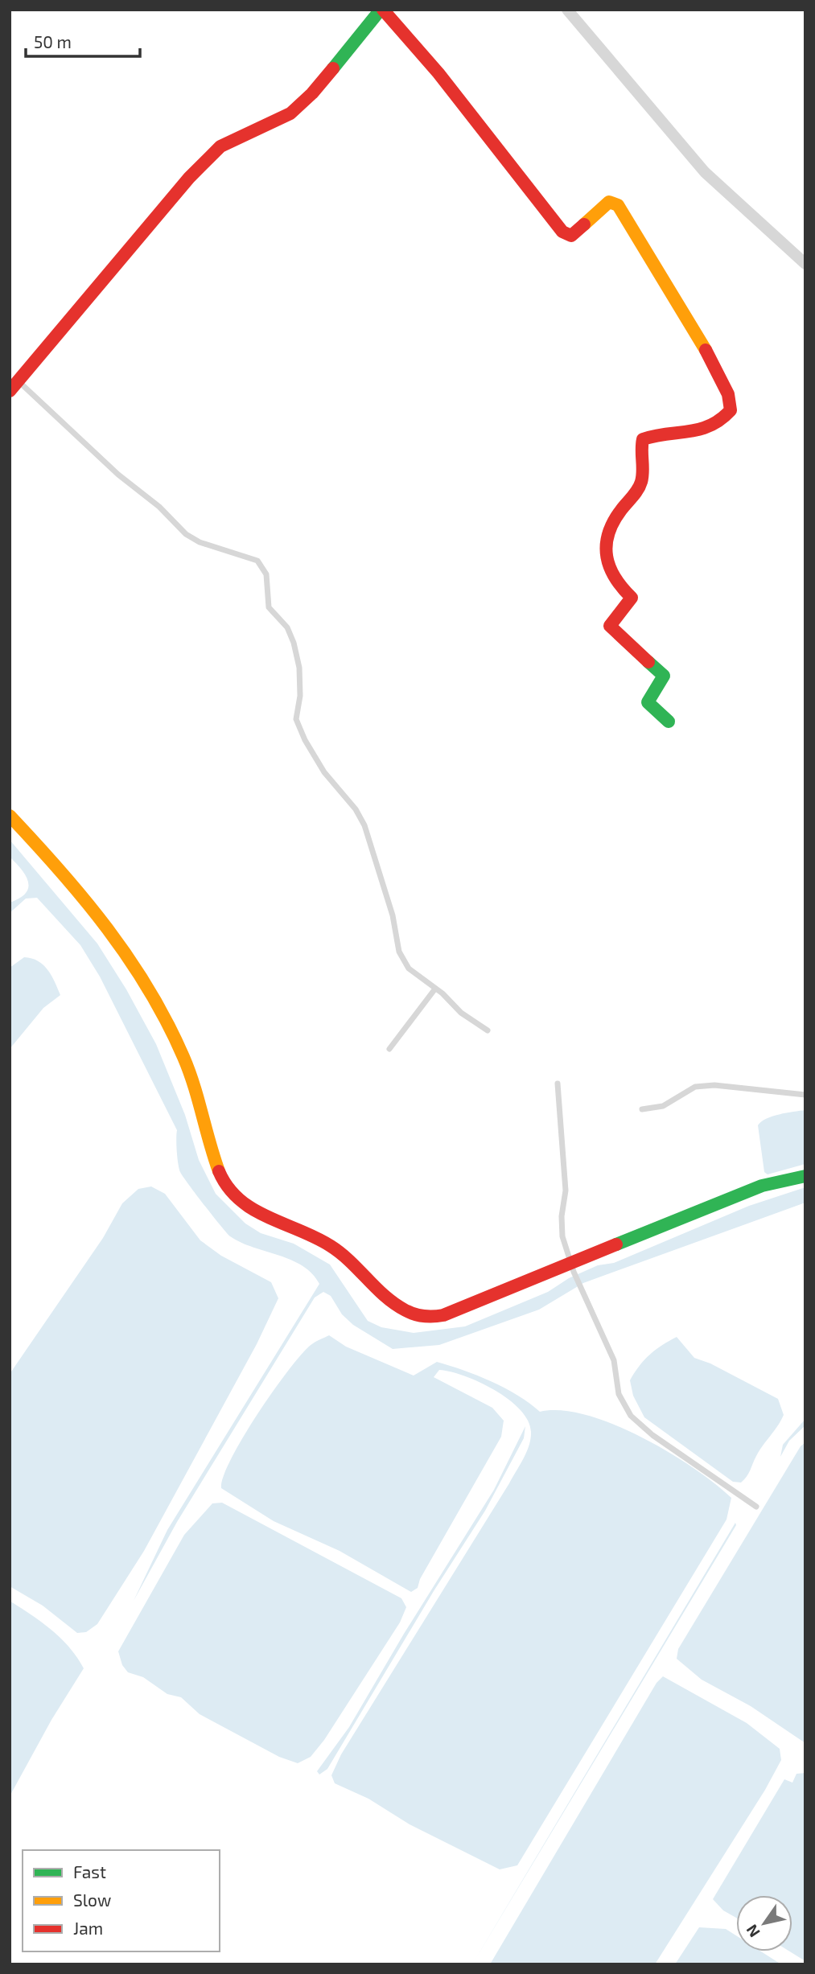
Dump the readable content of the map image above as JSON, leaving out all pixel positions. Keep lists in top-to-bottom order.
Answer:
{
  "legend": ["Fast", "Slow", "Jam"],
  "scale_bar": "50 m",
  "north": "bottom left"
}
